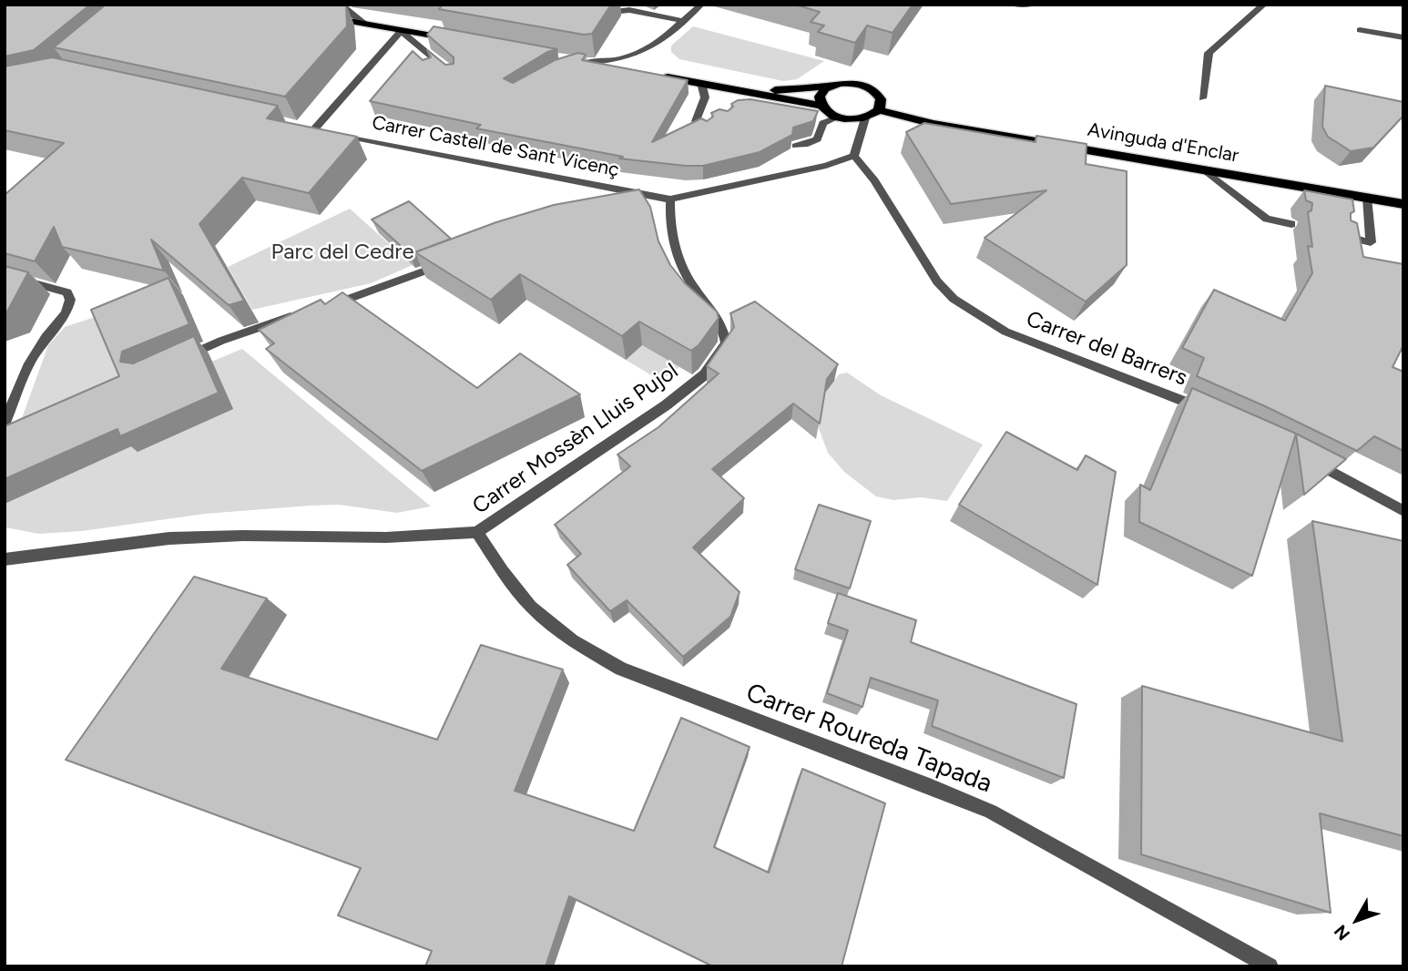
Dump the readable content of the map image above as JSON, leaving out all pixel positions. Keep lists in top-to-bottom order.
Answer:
{
  "streets": {
    "main road": ["Avinguda d'Enclar"],
    "street": [
      "Carrer Castell de Sant Vicenç",
      "Carrer del Barrers",
      "Carrer Mossèn Lluis Pujol",
      "Carrer Roureda Tapada"
    ]
  },
  "crossings": [
    ["Carrer Castell de Sant Vicenç", "Carrer Mossèn Lluis Pujol"],
    ["Carrer Mossèn Lluis Pujol", "Carrer Roureda Tapada"]
  ],
  "parks": ["Parc del Cedre"],
  "north": "bottom left"
}
